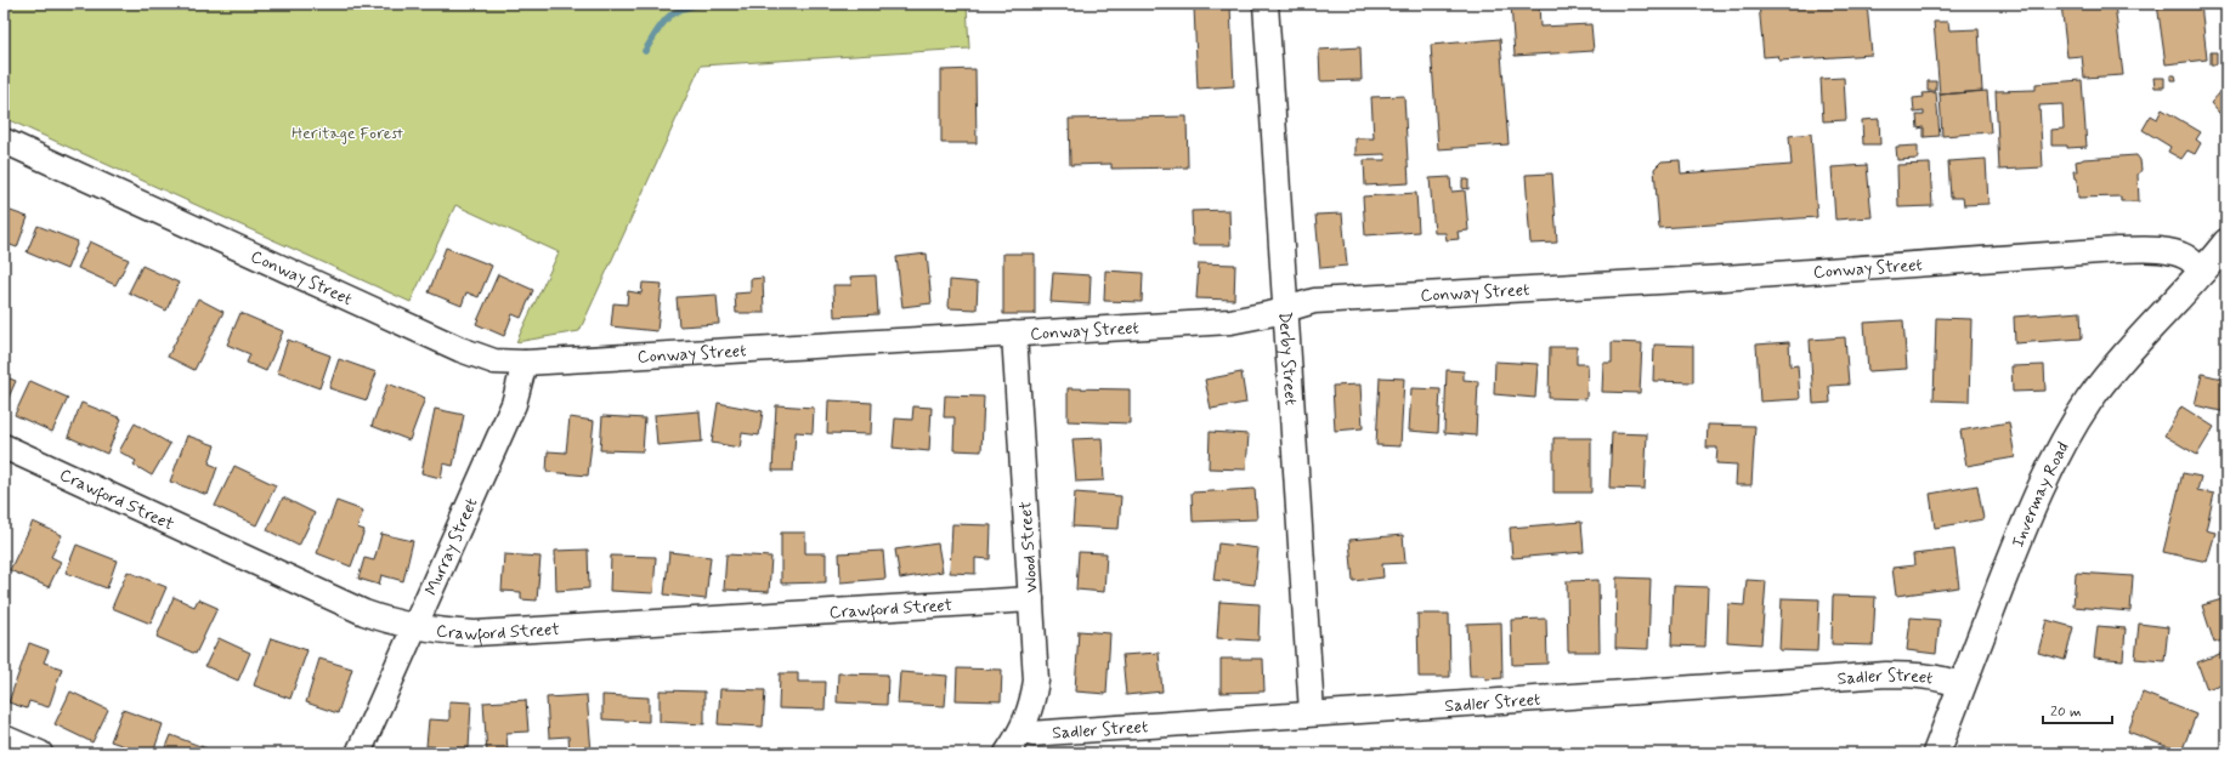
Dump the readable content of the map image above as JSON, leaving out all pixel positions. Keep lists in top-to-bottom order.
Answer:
{
  "streets": {
    "main road": ["Invermay Road"],
    "street": [
      "Conway Street",
      "Derby Street",
      "Crawford Street",
      "Murray Street",
      "Wood Street",
      "Sadler Street"
    ]
  },
  "crossings": [
    ["Conway Street", "Derby Street"],
    ["Conway Street", "Invermay Road"],
    ["Conway Street", "Murray Street"],
    ["Conway Street", "Wood Street"],
    ["Derby Street", "Sadler Street"],
    ["Invermay Road", "Sadler Street"],
    ["Crawford Street", "Murray Street"],
    ["Crawford Street", "Wood Street"],
    ["Wood Street", "Sadler Street"]
  ],
  "parks": ["Heritage Forest"],
  "scale_bar": "20 m"
}
